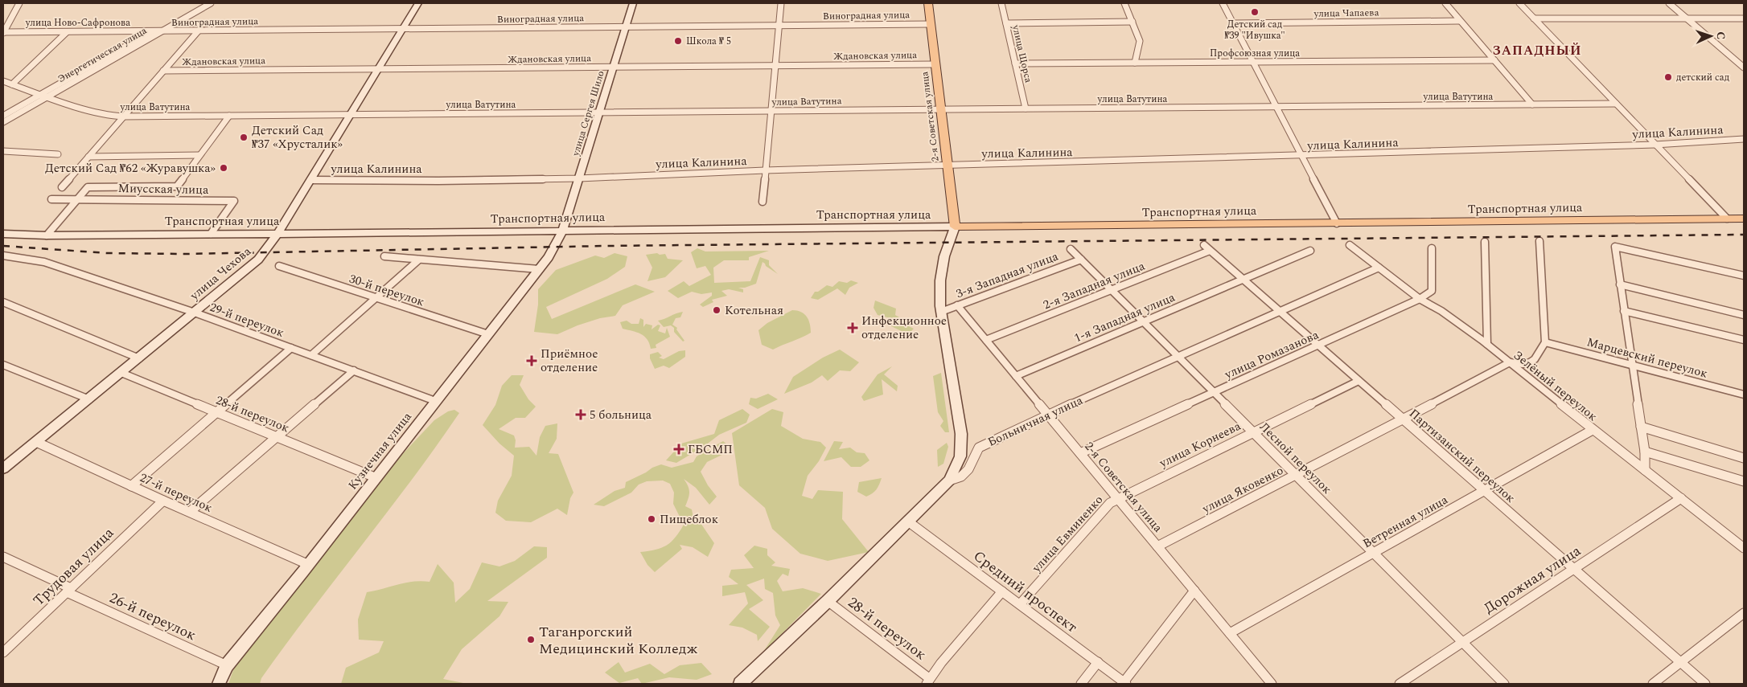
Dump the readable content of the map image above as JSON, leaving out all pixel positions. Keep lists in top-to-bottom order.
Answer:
{
  "streets": {
    "main road": [
      "улица Сергея Шило",
      "2-я Советская улица",
      "Транспортная улица",
      "улица Чехова",
      "Больничная улица",
      "Кузнечная улица"
    ],
    "street": [
      "улица Чапаева",
      "Виноградная улица",
      "улица Ново-Сафронова",
      "Профсоюзная улица",
      "улица Щорса",
      "Энергетическая улица",
      "Ждановская улица",
      "улица Ватутина",
      "улица Калинина",
      "Миусская улица",
      "3-я Западная улица",
      "2-я Западная улица",
      "30-й переулок",
      "1-я Западная улица",
      "29-й переулок",
      "улица Ромазанова",
      "Марцевский переулок",
      "Зелёный переулок",
      "28-й переулок",
      "улица Корнеева",
      "Партизанский переулок",
      "Лесной переулок",
      "улица Яковенко",
      "27-й переулок",
      "Ветренная улица",
      "улица Евминенко",
      "Трудовая улица",
      "Дорожная улица",
      "Средний проспект",
      "26-й переулок"
    ]
  },
  "crossings": [
    ["Виноградная улица", "улица Ново-Сафронова"],
    ["Виноградная улица", "Энергетическая улица"],
    ["Виноградная улица", "улица Сергея Шило"],
    ["Виноградная улица", "2-я Советская улица"],
    ["Виноградная улица", "улица Чехова"],
    ["улица Ново-Сафронова", "Энергетическая улица"],
    ["Профсоюзная улица", "улица Щорса"],
    ["улица Щорса", "улица Ватутина"],
    ["Энергетическая улица", "улица Ватутина"],
    ["Ждановская улица", "улица Сергея Шило"],
    ["Ждановская улица", "2-я Советская улица"],
    ["Ждановская улица", "улица Чехова"],
    ["улица Ватутина", "улица Сергея Шило"],
    ["улица Ватутина", "2-я Советская улица"],
    ["улица Ватутина", "улица Чехова"],
    ["улица Сергея Шило", "улица Калинина"],
    ["улица Сергея Шило", "Транспортная улица"],
    ["улица Сергея Шило", "Кузнечная улица"],
    ["2-я Советская улица", "улица Калинина"],
    ["2-я Советская улица", "Транспортная улица"],
    ["2-я Советская улица", "3-я Западная улица"],
    ["2-я Советская улица", "2-я Западная улица"],
    ["2-я Советская улица", "1-я Западная улица"],
    ["2-я Советская улица", "улица Ромазанова"],
    ["2-я Советская улица", "Больничная улица"],
    ["2-я Советская улица", "улица Корнеева"],
    ["2-я Советская улица", "улица Яковенко"],
    ["2-я Советская улица", "Ветренная улица"],
    ["2-я Советская улица", "улица Евминенко"],
    ["улица Калинина", "улица Чехова"],
    ["Миусская улица", "Транспортная улица"],
    ["Транспортная улица", "улица Чехова"],
    ["Транспортная улица", "Кузнечная улица"],
    ["улица Чехова", "29-й переулок"],
    ["улица Чехова", "28-й переулок"],
    ["улица Чехова", "27-й переулок"],
    ["3-я Западная улица", "Лесной переулок"],
    ["2-я Западная улица", "Партизанский переулок"],
    ["2-я Западная улица", "Лесной переулок"],
    ["30-й переулок", "Кузнечная улица"],
    ["1-я Западная улица", "Партизанский переулок"],
    ["1-я Западная улица", "Лесной переулок"],
    ["29-й переулок", "Кузнечная улица"],
    ["улица Ромазанова", "Зелёный переулок"],
    ["улица Ромазанова", "Партизанский переулок"],
    ["улица Ромазанова", "Лесной переулок"],
    ["Зелёный переулок", "Больничная улица"],
    ["Зелёный переулок", "улица Яковенко"],
    ["Зелёный переулок", "Ветренная улица"],
    ["Зелёный переулок", "Дорожная улица"],
    ["28-й переулок", "Больничная улица"],
    ["28-й переулок", "Кузнечная улица"],
    ["Больничная улица", "Партизанский переулок"],
    ["Больничная улица", "Лесной переулок"],
    ["Больничная улица", "Средний проспект"],
    ["улица Корнеева", "Партизанский переулок"],
    ["улица Корнеева", "Лесной переулок"],
    ["улица Корнеева", "улица Евминенко"],
    ["Кузнечная улица", "27-й переулок"],
    ["Кузнечная улица", "26-й переулок"],
    ["Партизанский переулок", "улица Яковенко"],
    ["Партизанский переулок", "Ветренная улица"],
    ["Партизанский переулок", "Дорожная улица"],
    ["Лесной переулок", "улица Яковенко"],
    ["Лесной переулок", "Ветренная улица"],
    ["Лесной переулок", "Дорожная улица"],
    ["27-й переулок", "Трудовая улица"],
    ["улица Евминенко", "Средний проспект"],
    ["Трудовая улица", "26-й переулок"]
  ],
  "districts": ["ЗАПАДНЫЙ"],
  "places": {
    "other": [
      "Детский сад №39 \"Ивушка\"",
      "Школа № 5",
      "детский сад",
      "Детский Сад №37 «Хрусталик»",
      "Детский Сад №62 «Журавушка»",
      "Котельная",
      "Пищеблок",
      "Таганрогский Медицинский Колледж"
    ],
    "health": [
      "Инфекционное отделение",
      "Приёмное отделение",
      "5 больница",
      "ГБСМП"
    ]
  },
  "north": "right"
}
